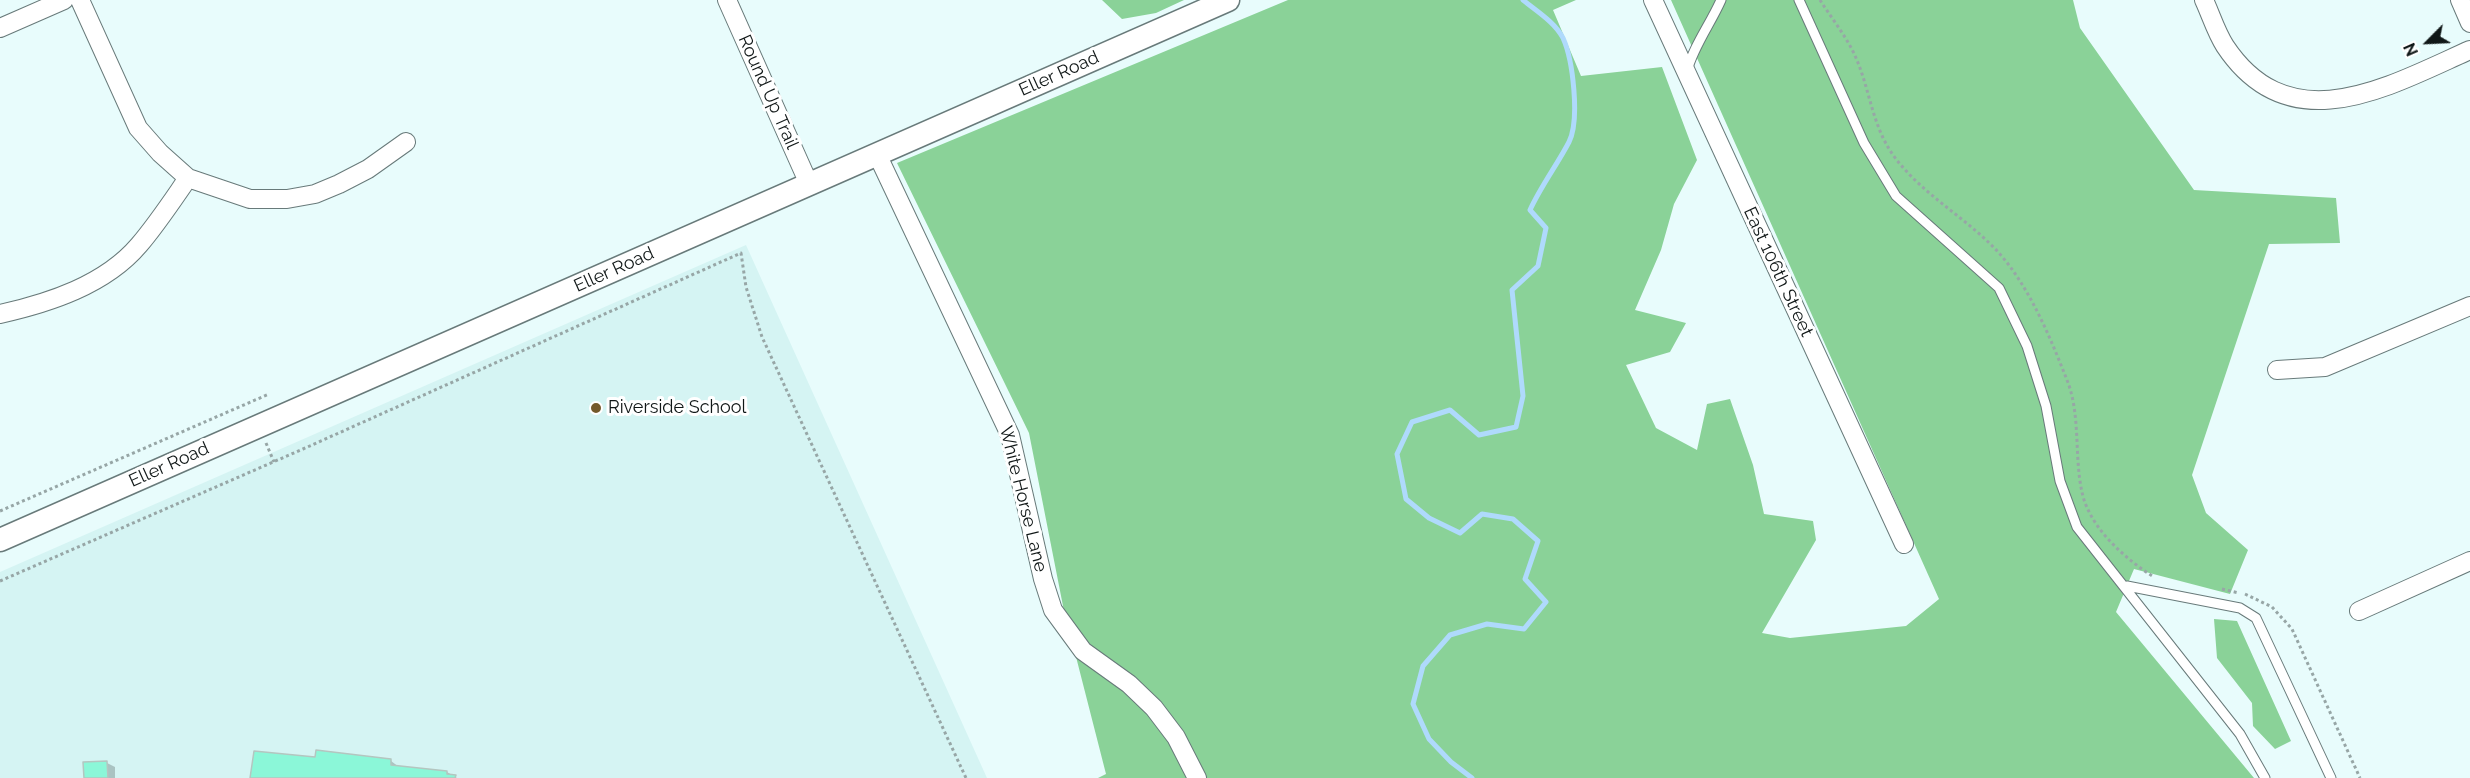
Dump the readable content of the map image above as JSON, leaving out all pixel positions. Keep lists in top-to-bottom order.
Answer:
{
  "streets": {
    "street": [
      "Eller Road",
      "Round Up Trail",
      "East 106th Street",
      "White Horse Lane"
    ]
  },
  "crossings": [
    ["Eller Road", "Round Up Trail"],
    ["Eller Road", "White Horse Lane"]
  ],
  "places": ["Riverside School"],
  "north": "bottom left"
}
